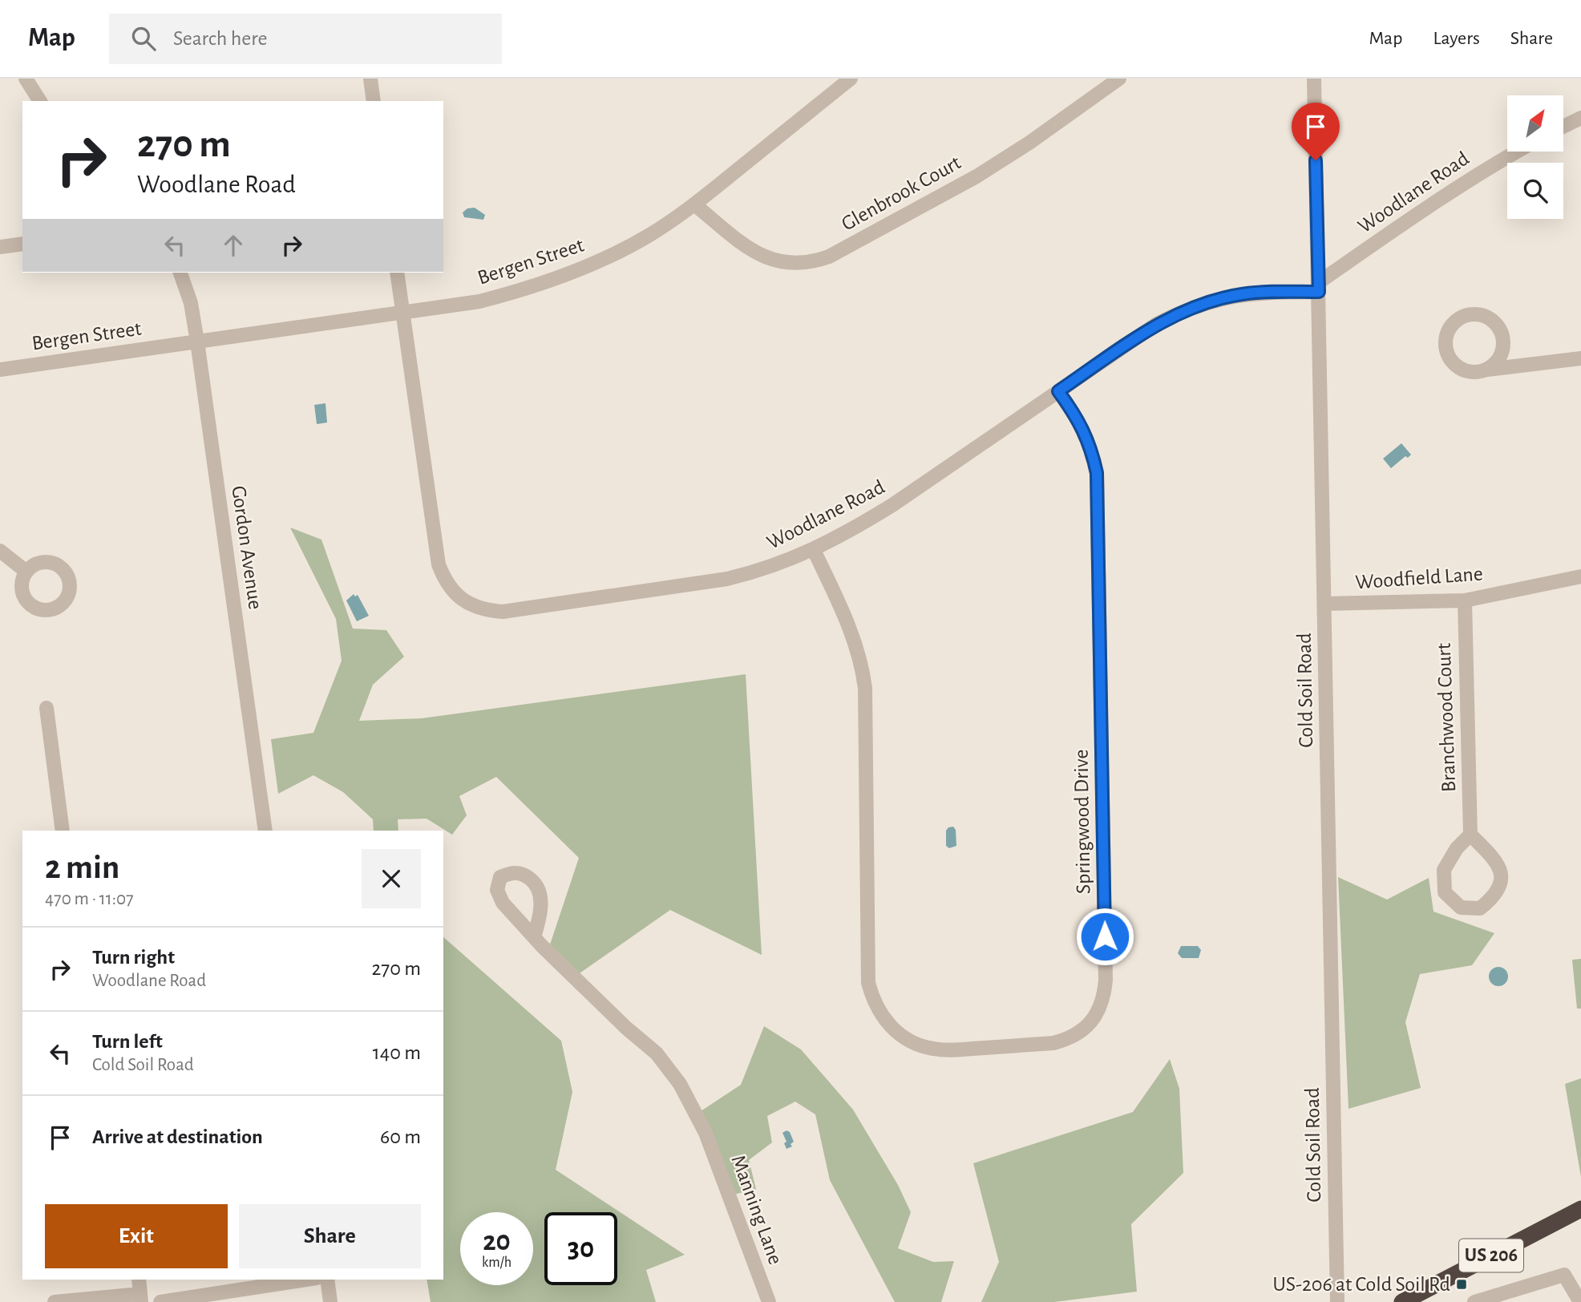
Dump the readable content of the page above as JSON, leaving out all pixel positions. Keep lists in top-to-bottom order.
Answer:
{
  "streets": {
    "highway": ["US 206"],
    "street": [
      "Woodlane Road",
      "Glenbrook Court",
      "Bergen Street",
      "Gordon Avenue",
      "Woodfield Lane",
      "Cold Soil Road",
      "Branchwood Court",
      "Springwood Drive",
      "Manning Lane"
    ]
  },
  "crossings": [
    ["Woodlane Road", "Bergen Street"],
    ["Woodlane Road", "Cold Soil Road"],
    ["Woodlane Road", "Springwood Drive"],
    ["Glenbrook Court", "Bergen Street"],
    ["Bergen Street", "Gordon Avenue"],
    ["Woodfield Lane", "Cold Soil Road"],
    ["Woodfield Lane", "Branchwood Court"]
  ],
  "places": {
    "transit": ["US-206 at Cold Soil Rd"]
  },
  "north": "top right",
  "page": {
    "header": "Map",
    "search": "Search here",
    "nav": ["Map", "Layers", "Share"],
    "turn": ["270 m", "Woodlane Road"],
    "heading": ["2 min", "470 m · 11:07"],
    "list": [
      {
        "name": "Turn right",
        "note": "Woodlane Road",
        "value": "270 m"
      },
      {
        "name": "Turn left",
        "note": "Cold Soil Road",
        "value": "140 m"
      },
      {
        "name": "Arrive at destination",
        "value": "60 m"
      }
    ],
    "buttons": ["Exit", "Share"],
    "speed": "20 km/h",
    "limit": "30"
  }
}
